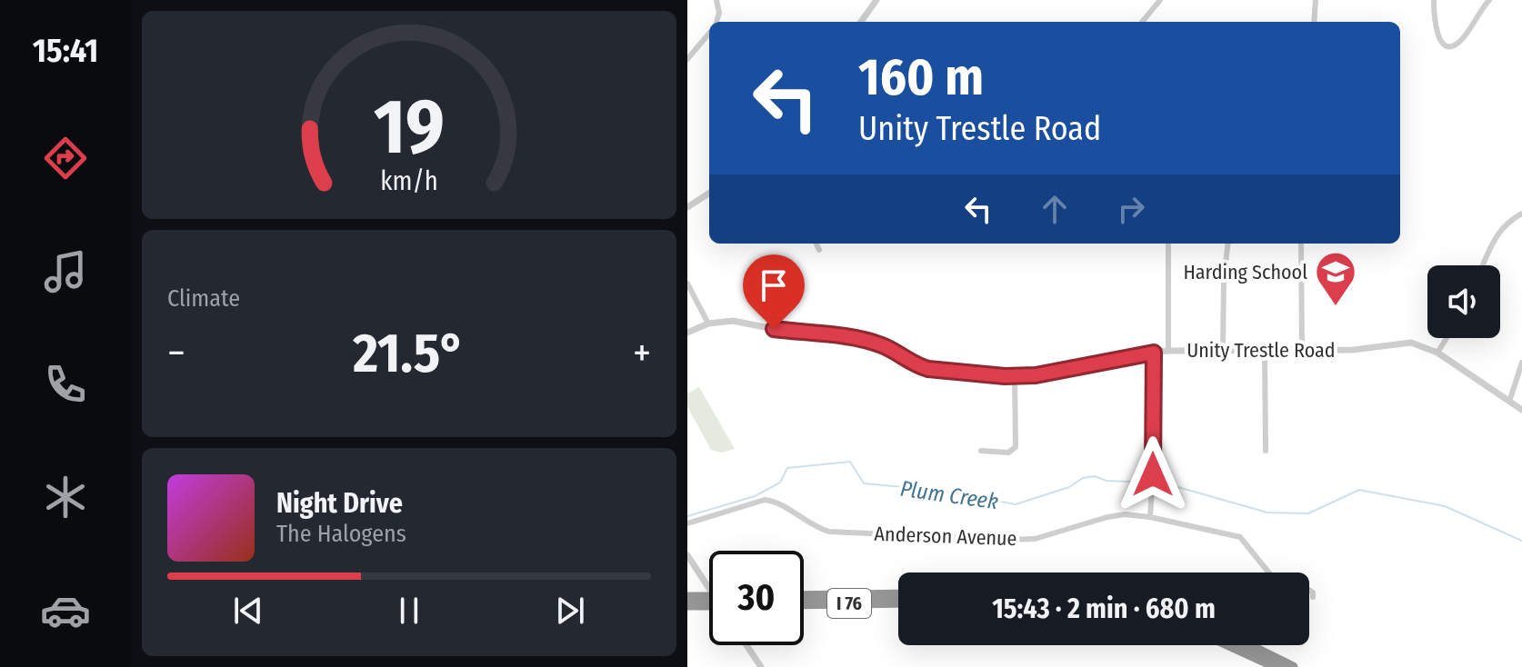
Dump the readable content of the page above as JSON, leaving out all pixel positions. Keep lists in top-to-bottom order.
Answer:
{
  "streets": {
    "highway": ["I 76"],
    "street": ["Unity Trestle Road", "Anderson Avenue"]
  },
  "water": ["Plum Creek"],
  "places": {
    "school or university": ["Harding School"]
  },
  "page": {
    "tabs": "15:41",
    "turn": ["160 m", "Unity Trestle Road"],
    "tile": "Climate",
    "heat": ["−", "21.5°", "+"],
    "song": ["Night Drive", "The Halogens"],
    "limit": "30",
    "trip": "15:43 · 2 min · 680 m",
    "gauge": ["19", "km/h"]
  }
}
